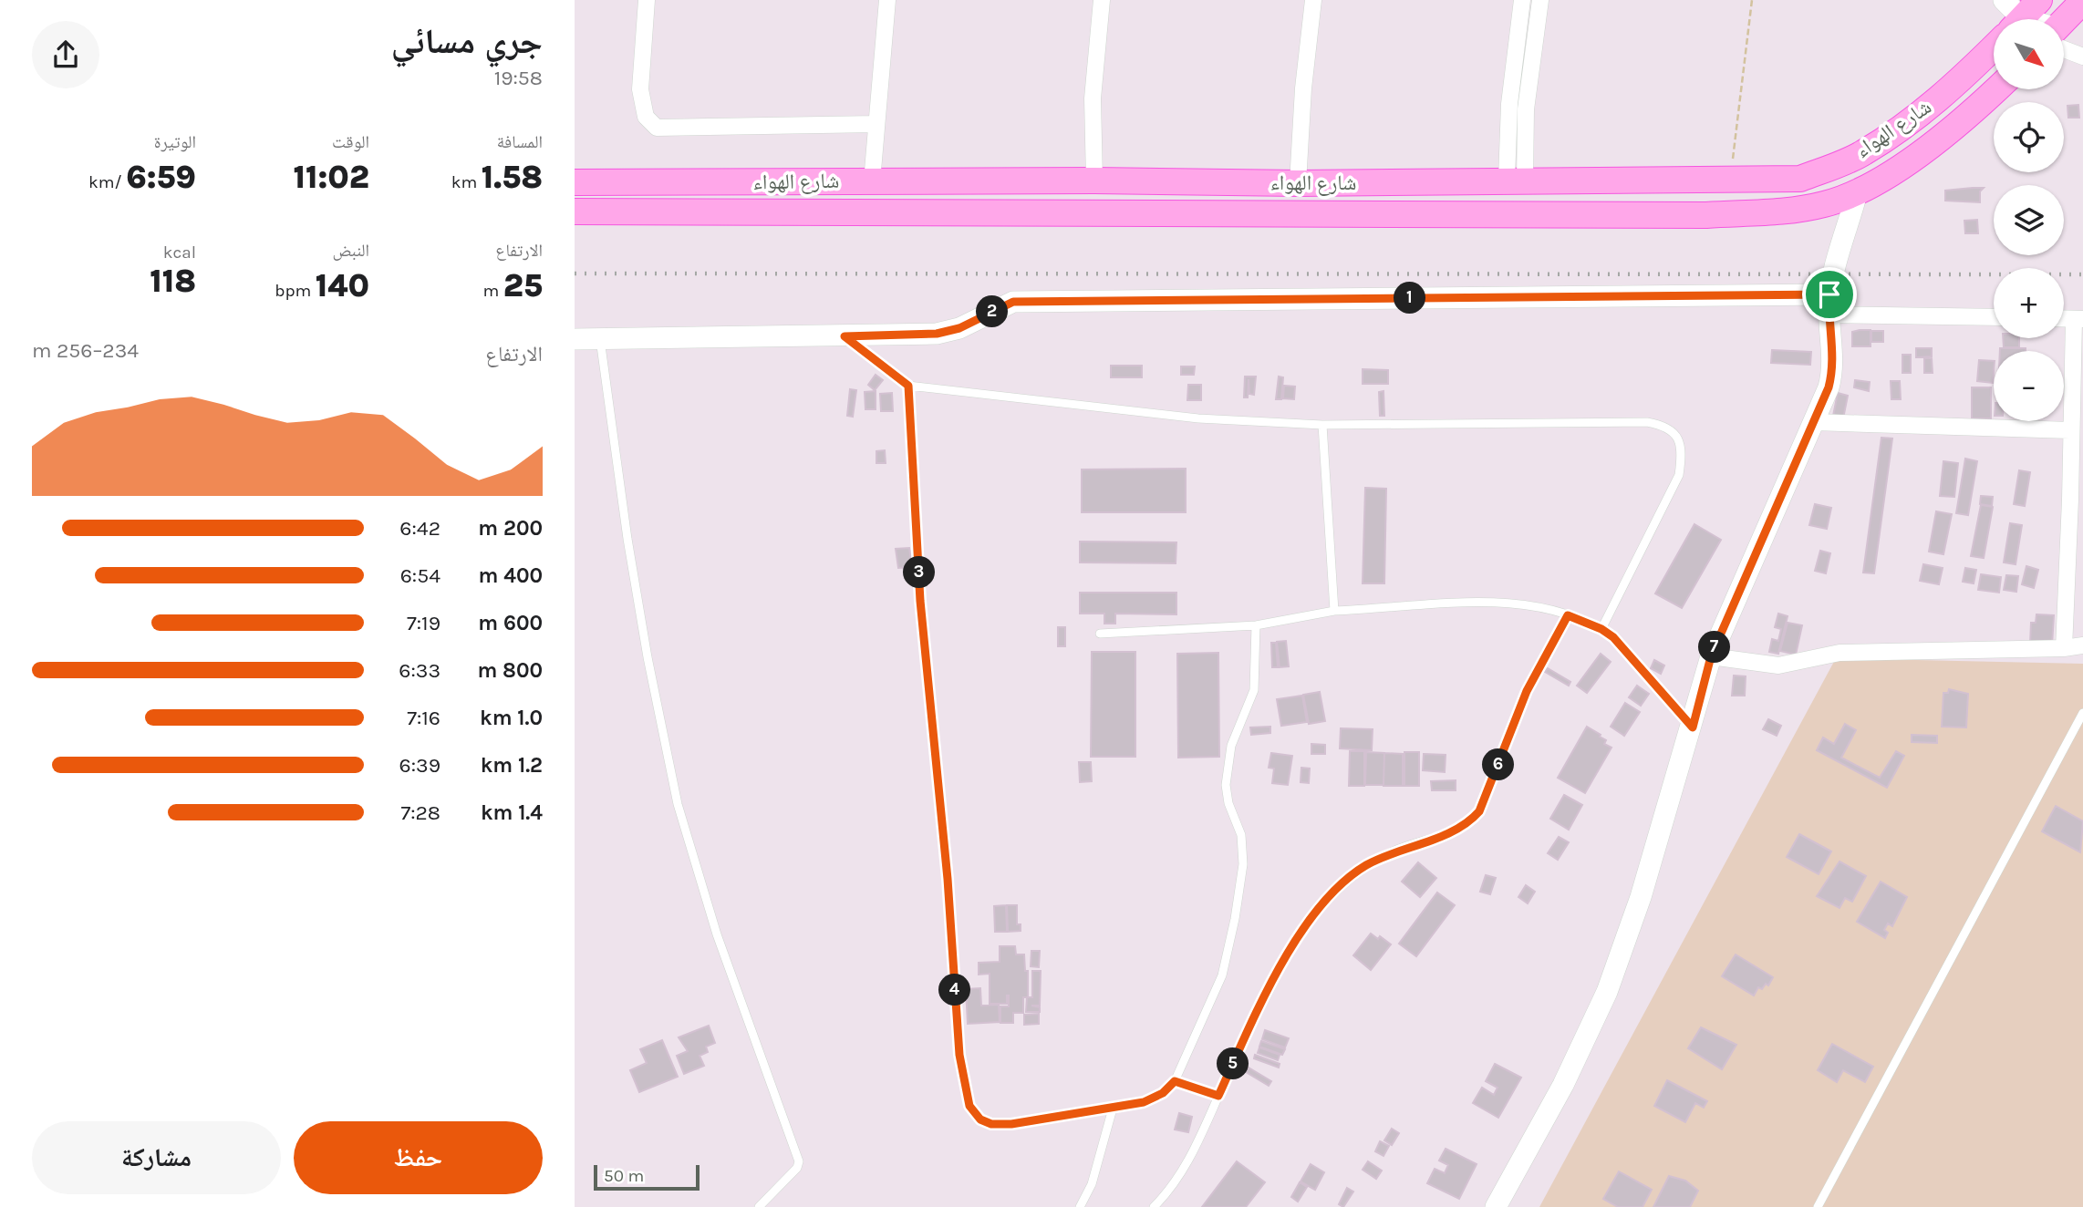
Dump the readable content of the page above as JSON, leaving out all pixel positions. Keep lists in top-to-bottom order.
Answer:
{
  "streets": {
    "main road": ["شارع الهواء"]
  },
  "scale_bar": "50 m",
  "north": "bottom right",
  "page": {
    "heading": ["جري مسائي", "19:58"],
    "map_buttons": ["+", "−"],
    "stats": [
      ["المسافة", "1.58 km"],
      ["الوقت", "11:02"],
      ["الوتيرة", "6:59 /km"],
      ["الارتفاع", "25 m"],
      ["النبض", "140 bpm"],
      ["kcal", "118"]
    ],
    "pins": [
      "1",
      "2",
      "3",
      "7",
      "6",
      "4",
      "5"
    ],
    "chart": ["الارتفاع", "234–256 m"],
    "list": [
      {
        "name": "200 m",
        "note": "6:42"
      },
      {
        "name": "400 m",
        "note": "6:54"
      },
      {
        "name": "600 m",
        "note": "7:19"
      },
      {
        "name": "800 m",
        "note": "6:33"
      },
      {
        "name": "1.0 km",
        "note": "7:16"
      },
      {
        "name": "1.2 km",
        "note": "6:39"
      },
      {
        "name": "1.4 km",
        "note": "7:28"
      }
    ],
    "buttons": ["حفظ", "مشاركة"],
    "scale": "50 m"
  }
}
